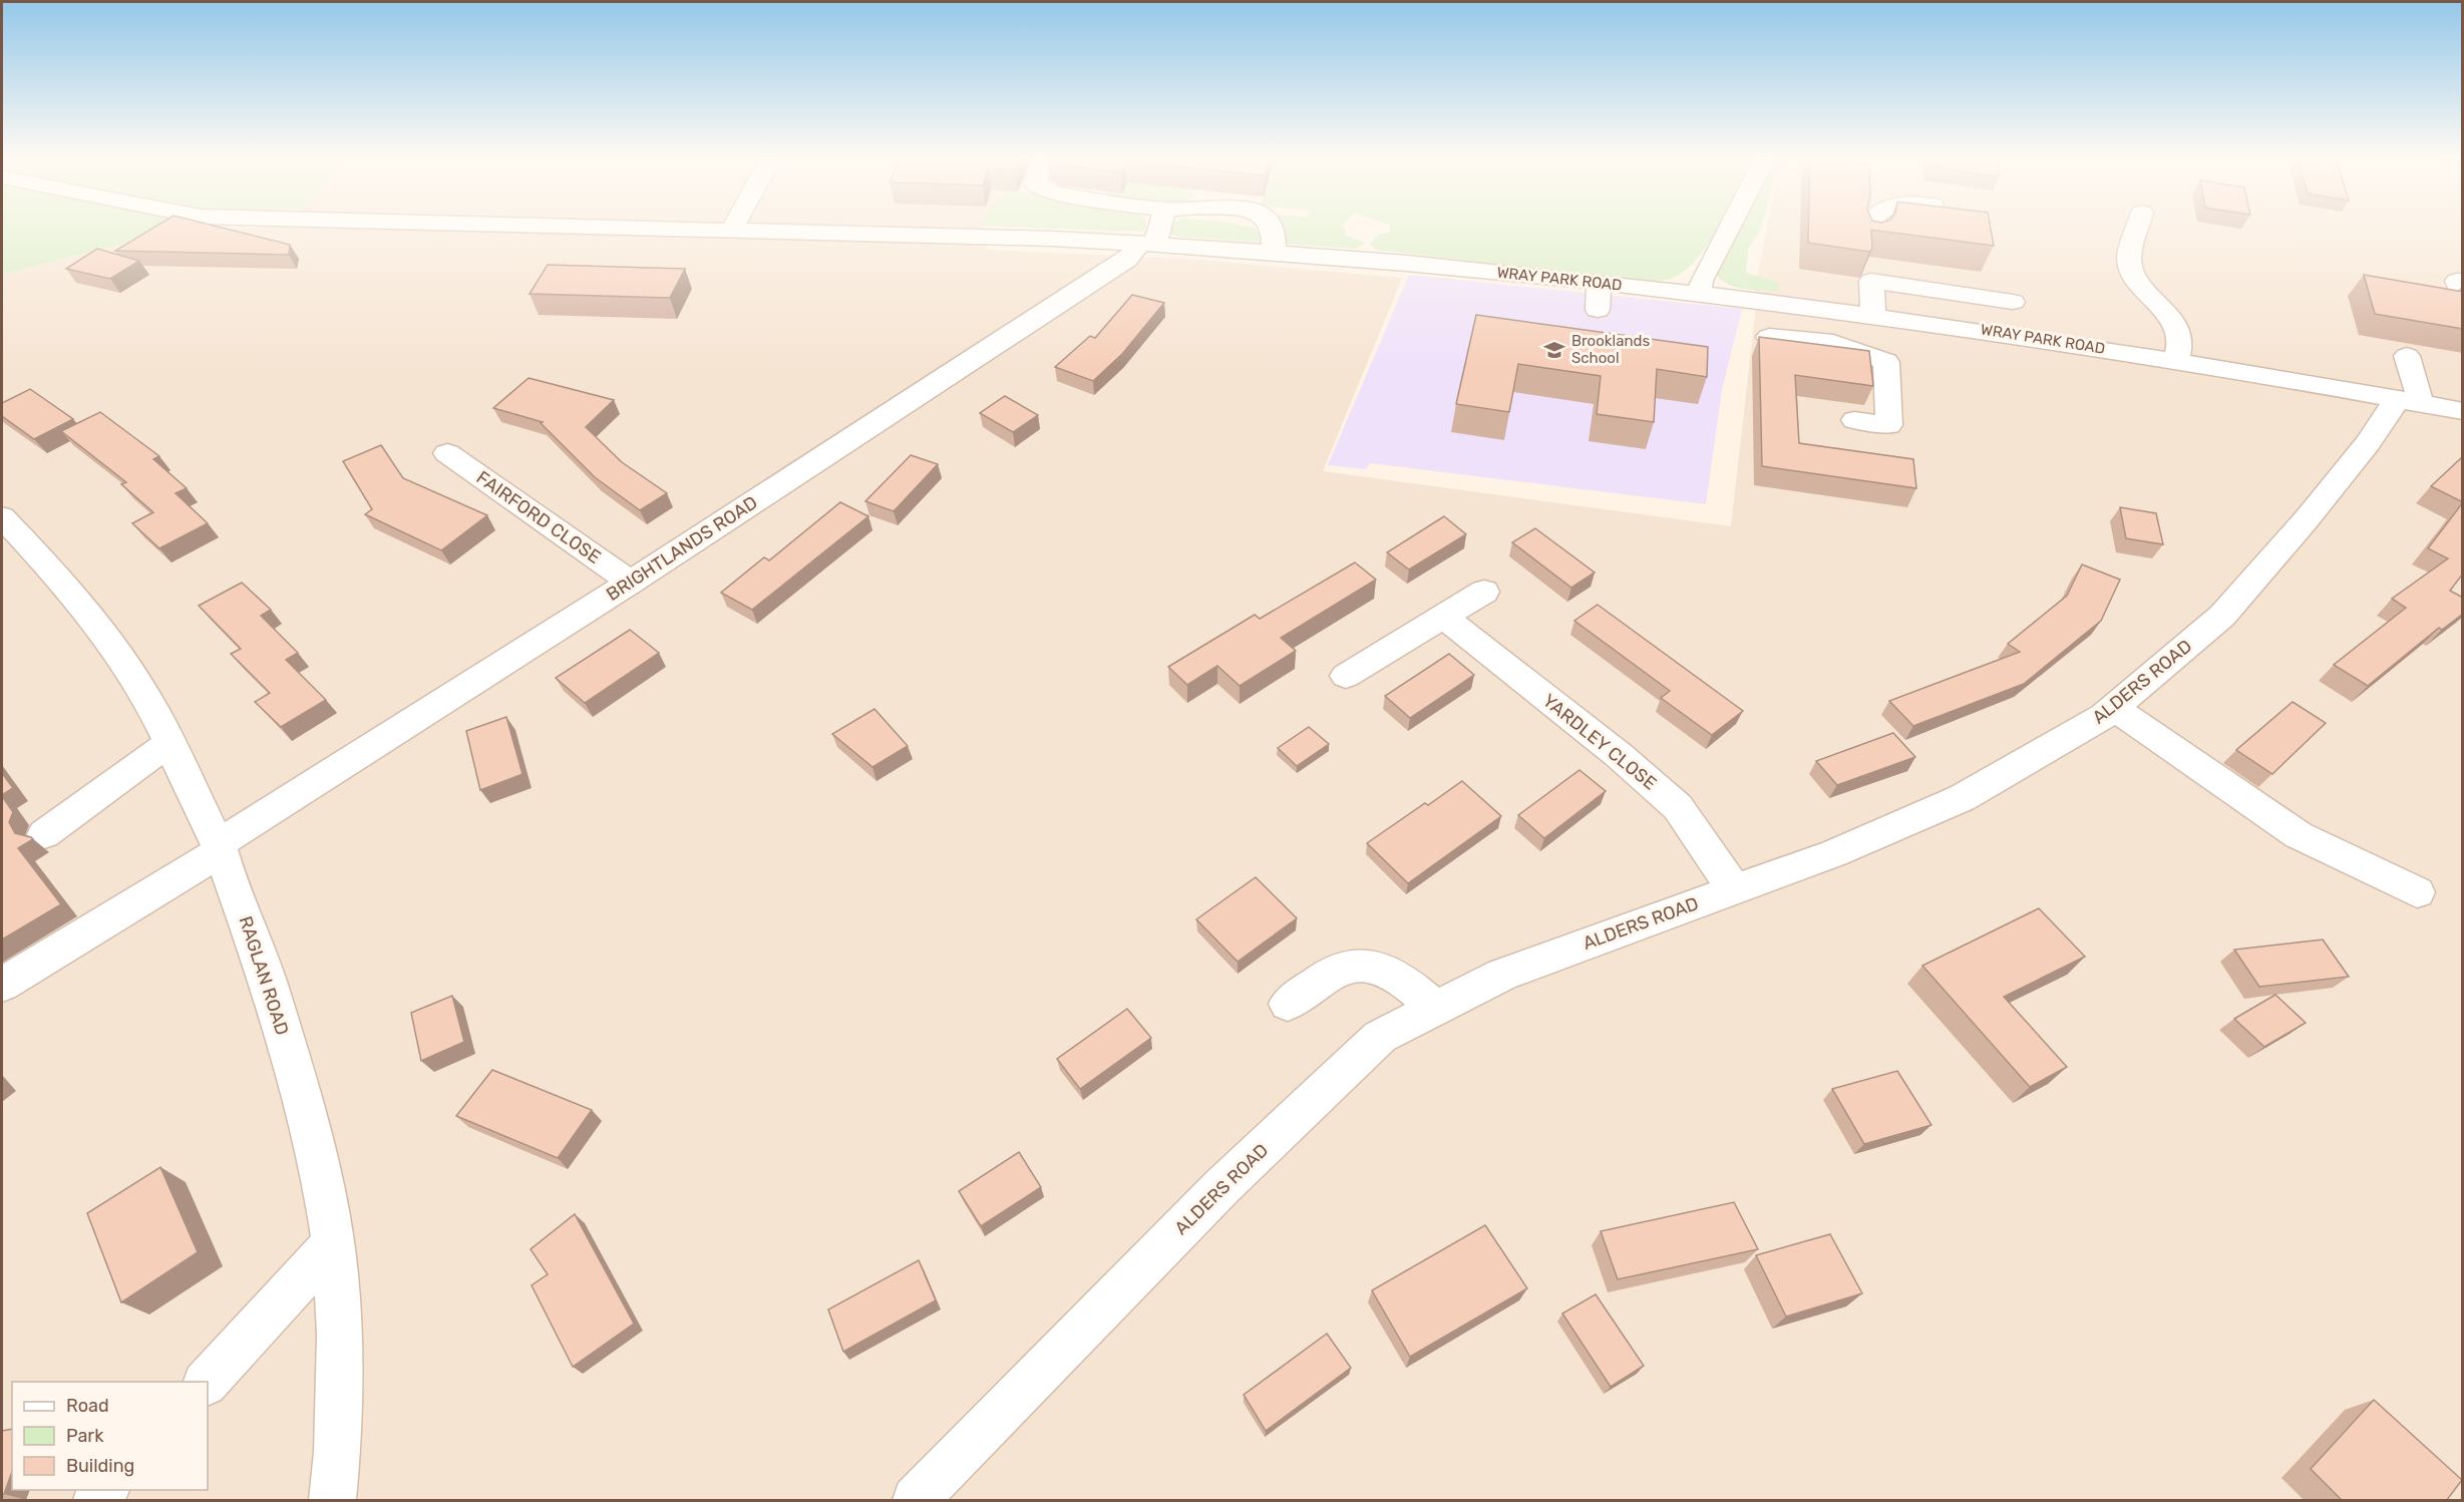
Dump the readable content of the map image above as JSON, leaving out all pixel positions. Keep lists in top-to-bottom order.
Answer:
{
  "streets": {
    "street": [
      "WRAY PARK ROAD",
      "FAIRFORD CLOSE",
      "BRIGHTLANDS ROAD",
      "ALDERS ROAD",
      "YARDLEY CLOSE",
      "RAGLAN ROAD"
    ]
  },
  "crossings": [
    ["WRAY PARK ROAD", "BRIGHTLANDS ROAD"],
    ["WRAY PARK ROAD", "ALDERS ROAD"],
    ["FAIRFORD CLOSE", "BRIGHTLANDS ROAD"],
    ["BRIGHTLANDS ROAD", "RAGLAN ROAD"],
    ["ALDERS ROAD", "YARDLEY CLOSE"]
  ],
  "places": {
    "school or university": ["Brooklands School"]
  },
  "legend": ["Road", "Park", "Building"]
}
